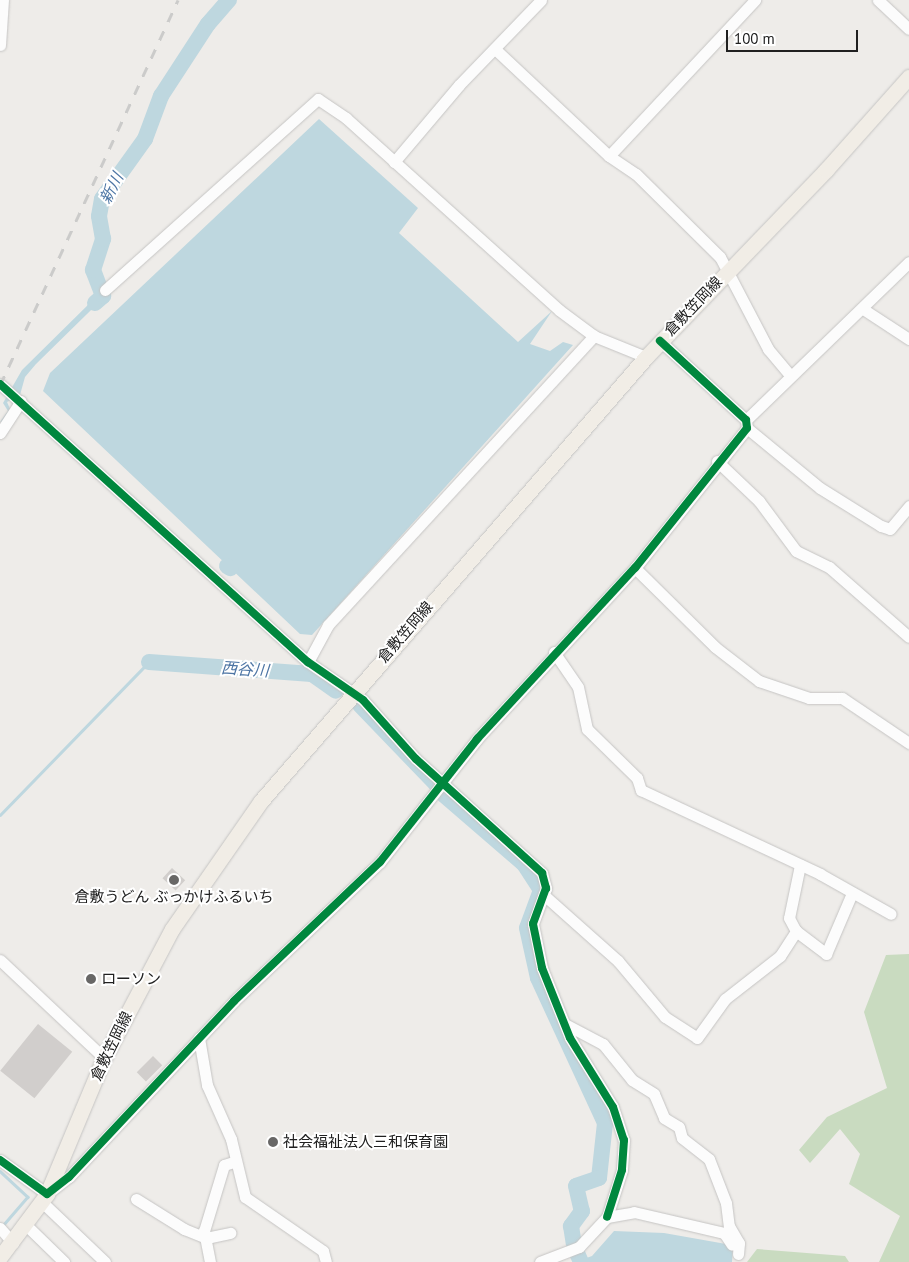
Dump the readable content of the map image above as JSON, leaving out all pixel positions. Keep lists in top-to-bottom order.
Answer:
{
  "streets": {
    "main road": ["倉敷笠岡線"]
  },
  "water": ["新川", "西谷川"],
  "places": ["倉敷うどん ぶっかけふるいち", "ローソン", "社会福祉法人三和保育園"],
  "scale_bar": "100 m"
}
